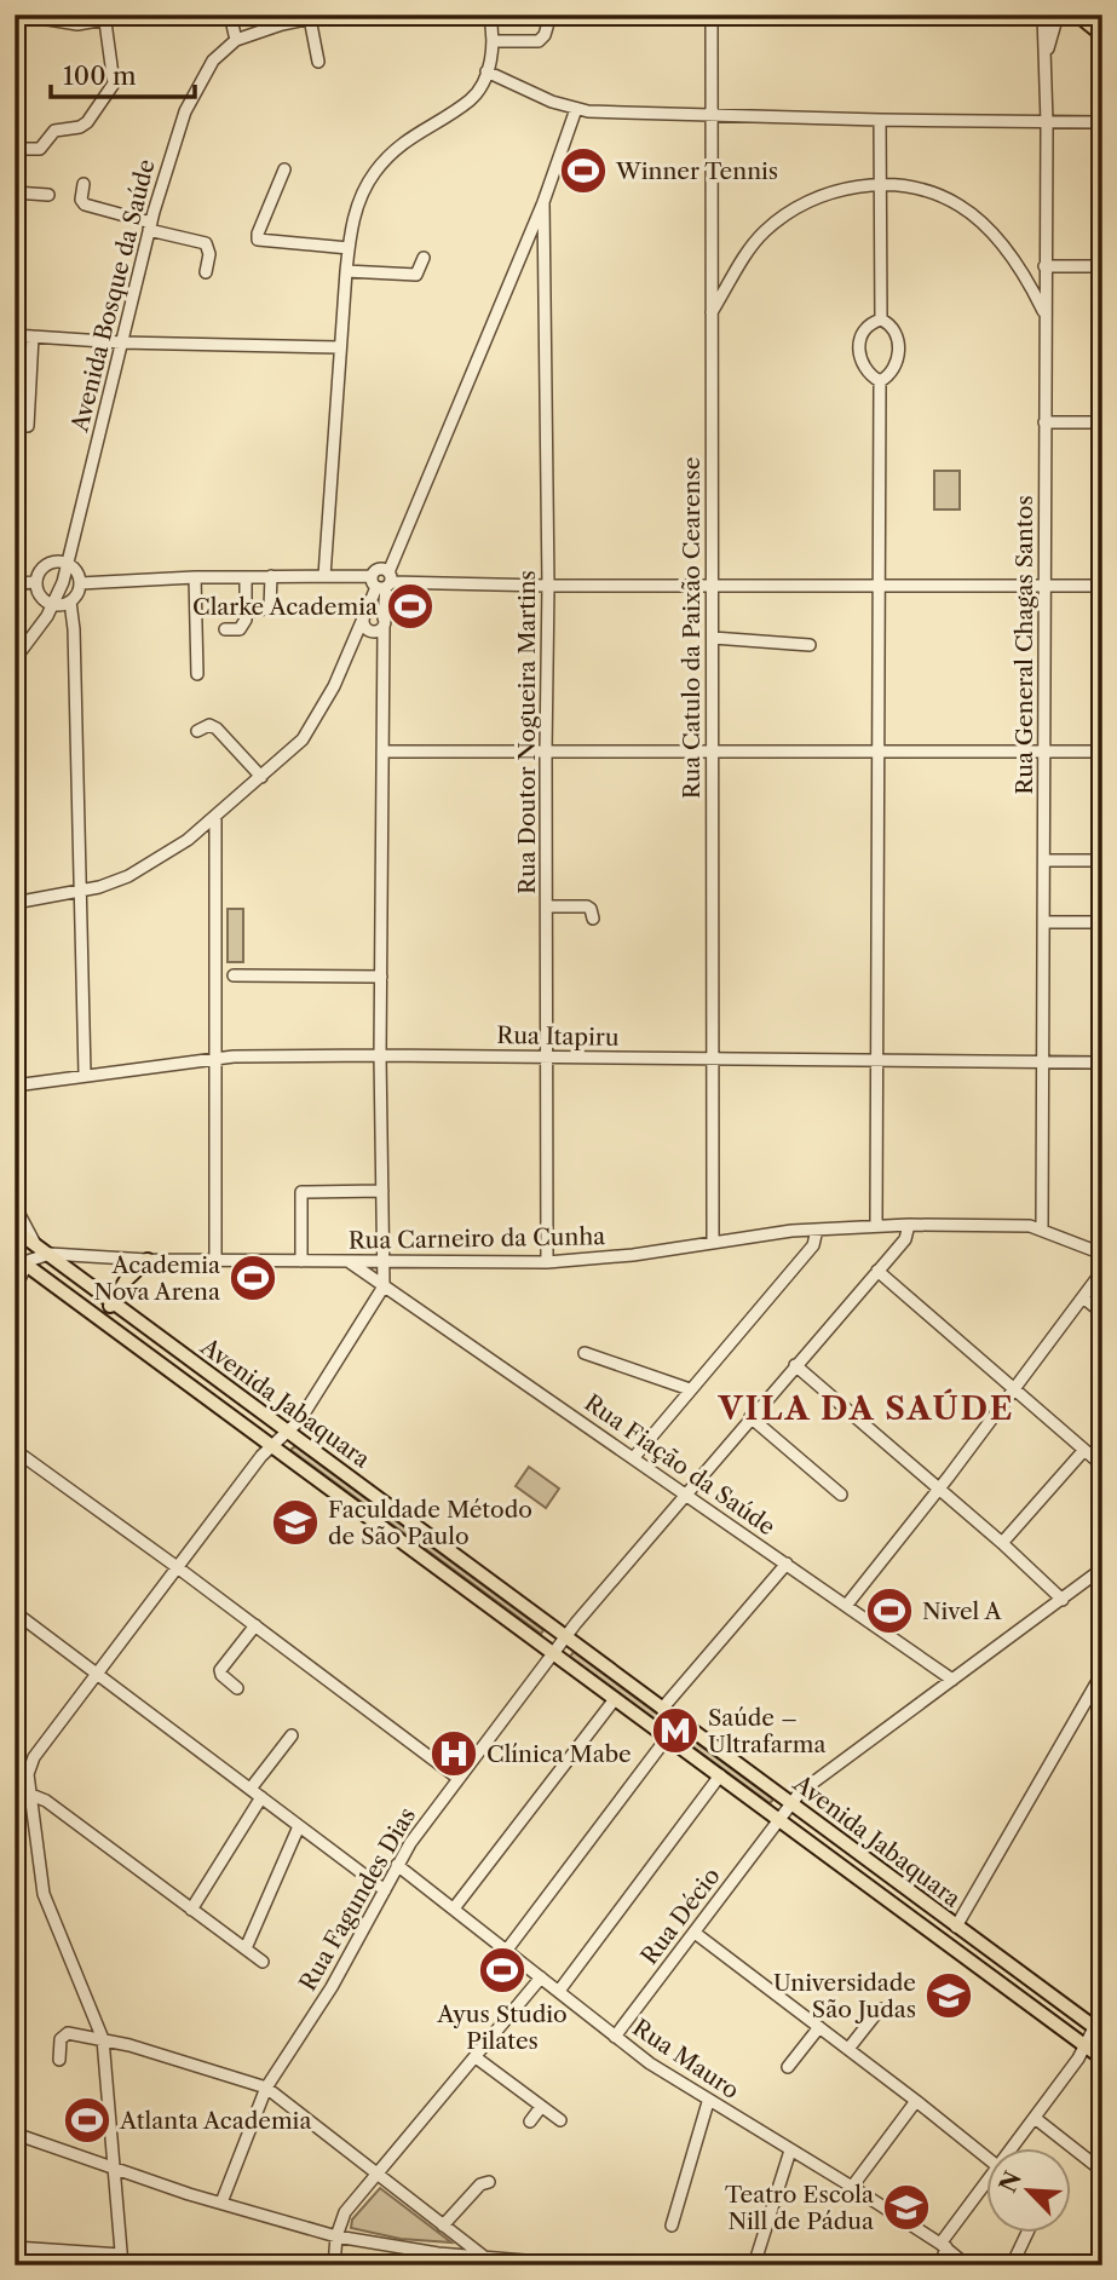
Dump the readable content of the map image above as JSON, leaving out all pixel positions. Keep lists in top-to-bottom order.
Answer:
{
  "streets": {
    "main road": ["Avenida Jabaquara"],
    "street": [
      "Avenida Bosque da Saúde",
      "Rua Catulo da Paixão Cearense",
      "Rua General Chagas Santos",
      "Rua Doutor Nogueira Martins",
      "Rua Itapiru",
      "Rua Carneiro da Cunha",
      "Rua Fiação da Saúde",
      "Rua Fagundes Dias",
      "Rua Décio",
      "Rua Mauro"
    ]
  },
  "crossings": [
    ["Rua Catulo da Paixão Cearense", "Rua Itapiru"],
    ["Rua Catulo da Paixão Cearense", "Rua Carneiro da Cunha"],
    ["Rua General Chagas Santos", "Rua Itapiru"],
    ["Rua General Chagas Santos", "Rua Carneiro da Cunha"],
    ["Rua Doutor Nogueira Martins", "Rua Itapiru"],
    ["Rua Doutor Nogueira Martins", "Rua Carneiro da Cunha"],
    ["Rua Carneiro da Cunha", "Avenida Jabaquara"],
    ["Rua Carneiro da Cunha", "Rua Fiação da Saúde"],
    ["Rua Carneiro da Cunha", "Rua Fagundes Dias"],
    ["Avenida Jabaquara", "Rua Fagundes Dias"],
    ["Avenida Jabaquara", "Rua Décio"],
    ["Rua Fiação da Saúde", "Rua Fagundes Dias"],
    ["Rua Fiação da Saúde", "Rua Décio"],
    ["Rua Fagundes Dias", "Rua Mauro"],
    ["Rua Décio", "Rua Mauro"]
  ],
  "districts": ["VILA DA SAÚDE"],
  "places": {
    "sports": [
      "Winner Tennis",
      "Clarke Academia",
      "Academia Nova Arena",
      "Nivel A",
      "Ayus Studio Pilates",
      "Atlanta Academia"
    ],
    "school or university": ["Faculdade Método de São Paulo", "Universidade São Judas", "Teatro Escola Nill de Pádua"],
    "metro station": ["Saúde – Ultrafarma"],
    "hospital": ["Clínica Mabe"]
  },
  "scale_bar": "100 m",
  "north": "top left"
}
